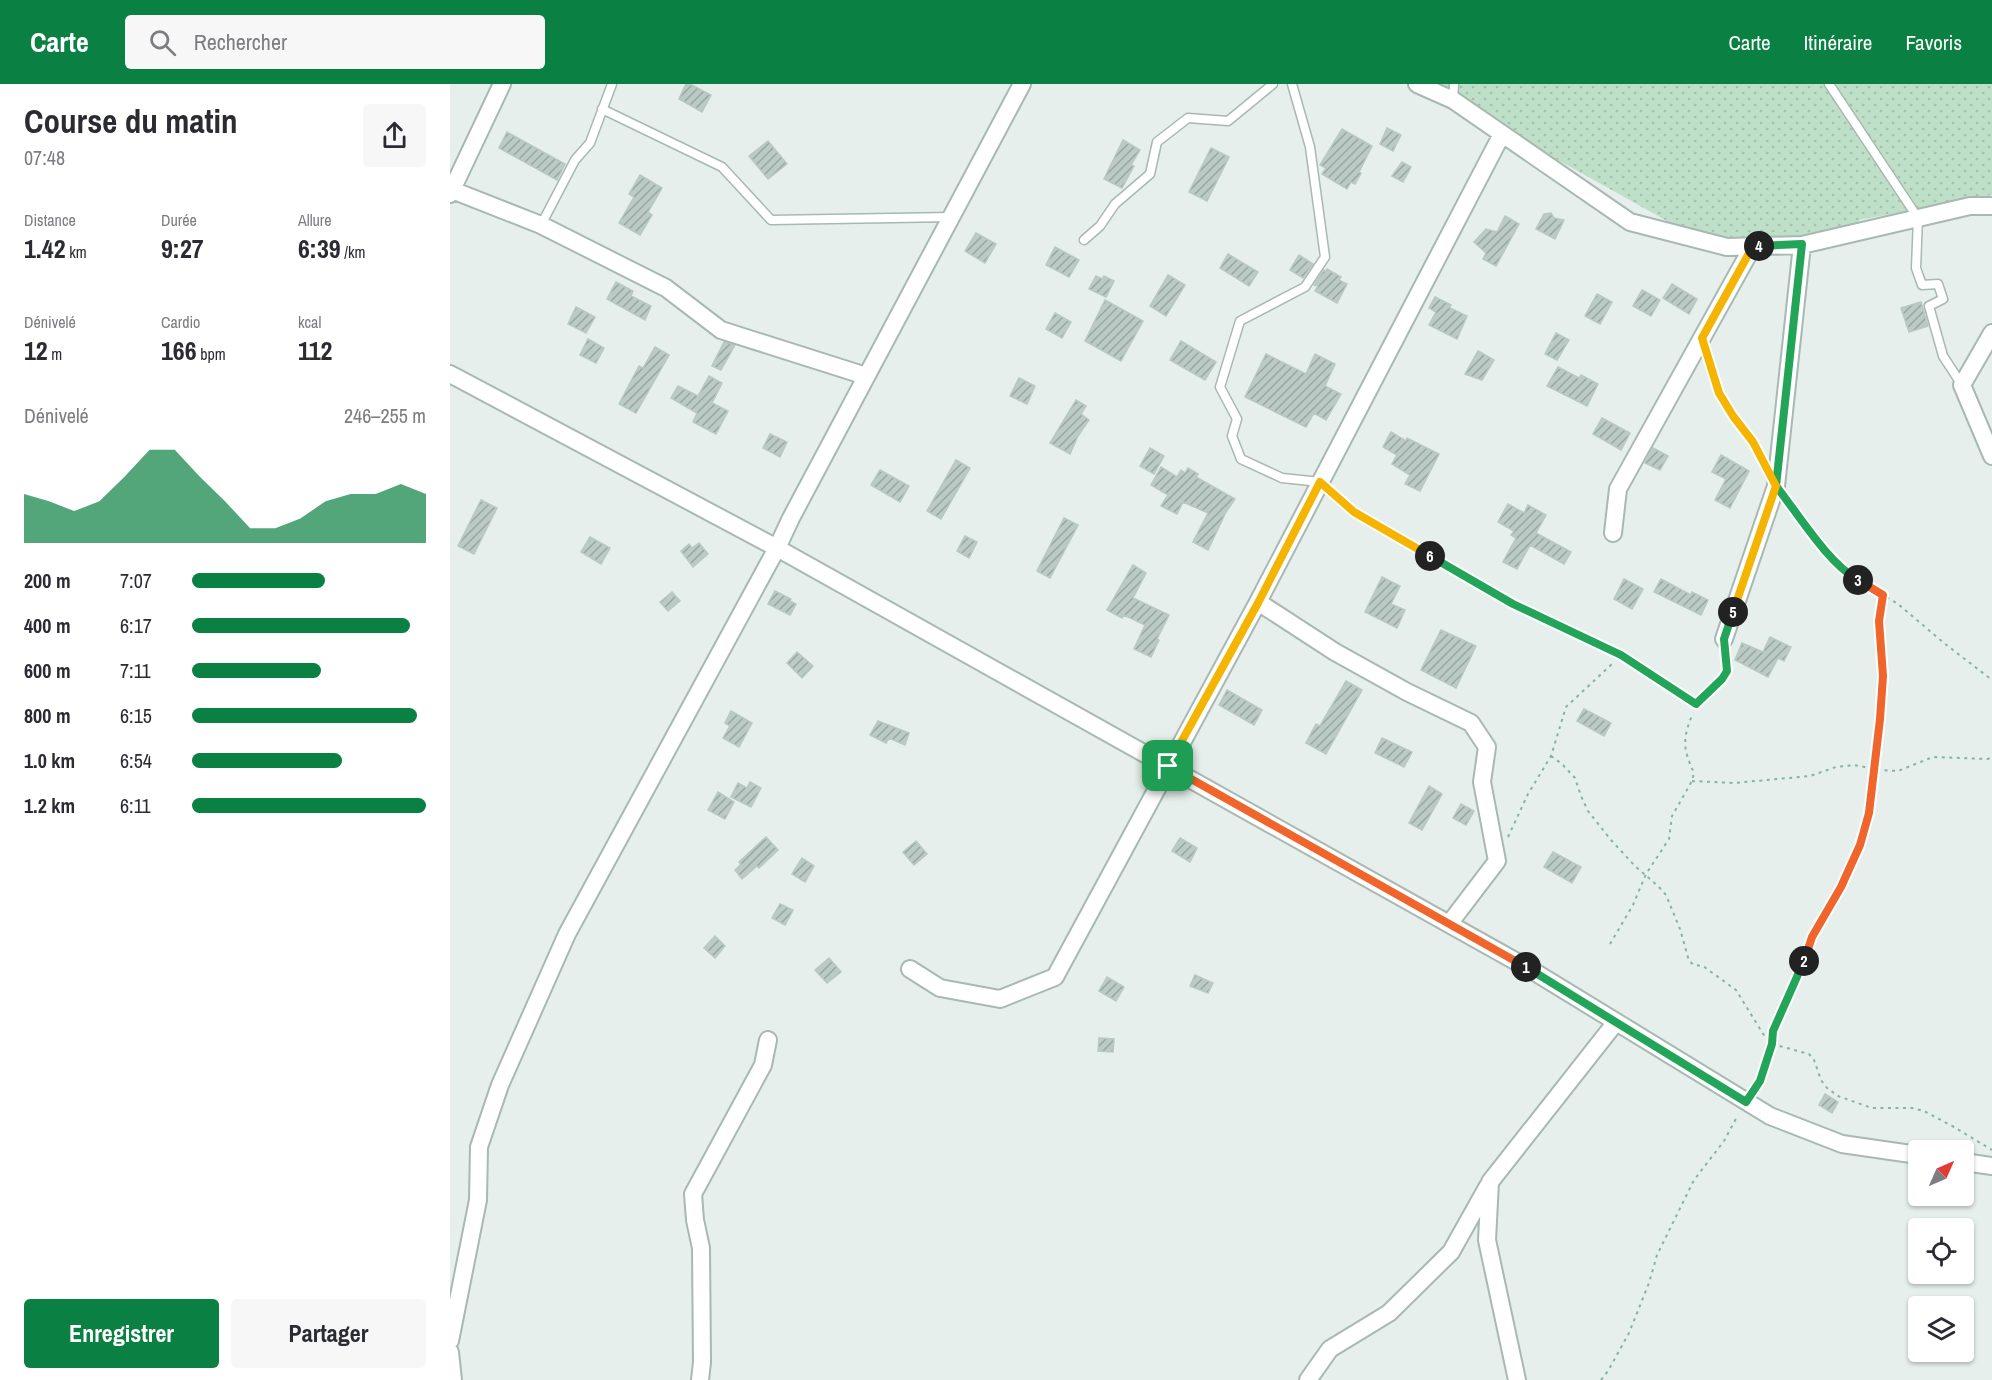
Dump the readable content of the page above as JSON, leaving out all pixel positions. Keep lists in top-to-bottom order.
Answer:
{
  "north": "top right",
  "page": {
    "header": "Carte",
    "search": "Rechercher",
    "nav": ["Carte", "Itinéraire", "Favoris"],
    "heading": ["Course du matin", "07:48"],
    "stats": [
      ["Distance", "1.42 km"],
      ["Durée", "9:27"],
      ["Allure", "6:39 /km"],
      ["Dénivelé", "12 m"],
      ["Cardio", "166 bpm"],
      ["kcal", "112"]
    ],
    "pins": [
      "4",
      "6",
      "3",
      "5",
      "2",
      "1"
    ],
    "chart": ["Dénivelé", "246–255 m"],
    "list": [
      {
        "name": "200 m",
        "note": "7:07"
      },
      {
        "name": "400 m",
        "note": "6:17"
      },
      {
        "name": "600 m",
        "note": "7:11"
      },
      {
        "name": "800 m",
        "note": "6:15"
      },
      {
        "name": "1.0 km",
        "note": "6:54"
      },
      {
        "name": "1.2 km",
        "note": "6:11"
      }
    ],
    "buttons": ["Enregistrer", "Partager"]
  }
}
